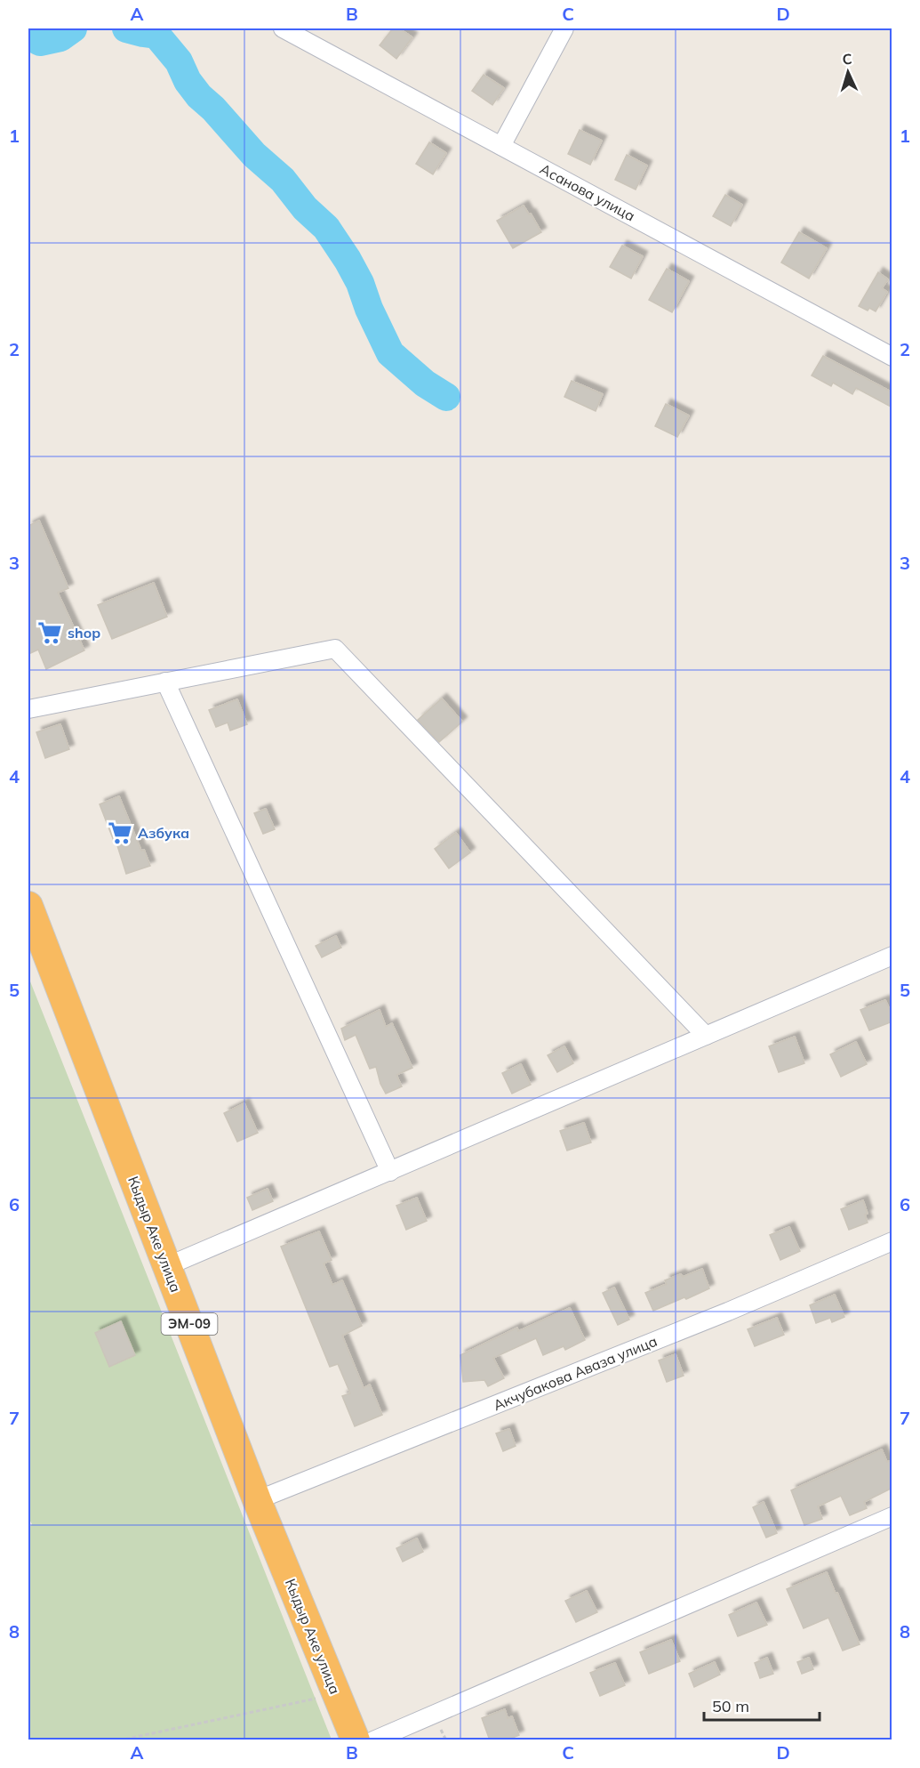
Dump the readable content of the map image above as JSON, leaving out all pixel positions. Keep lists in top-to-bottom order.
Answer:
{
  "streets": {
    "highway": ["Кыдыр Аке улица", "ЭМ-09"],
    "street": ["Асанова улица", "Акчубакова Аваза улица"]
  },
  "crossings": [
    ["Кыдыр Аке улица", "Акчубакова Аваза улица"]
  ],
  "places": {
    "supermarket": ["shop", "Азбука"]
  },
  "scale_bar": "50 m",
  "north": "top",
  "grid": {
    "columns": [
      "A",
      "B",
      "C",
      "D"
    ],
    "rows": [
      "1",
      "2",
      "3",
      "4",
      "5",
      "6",
      "7",
      "8"
    ]
  }
}
